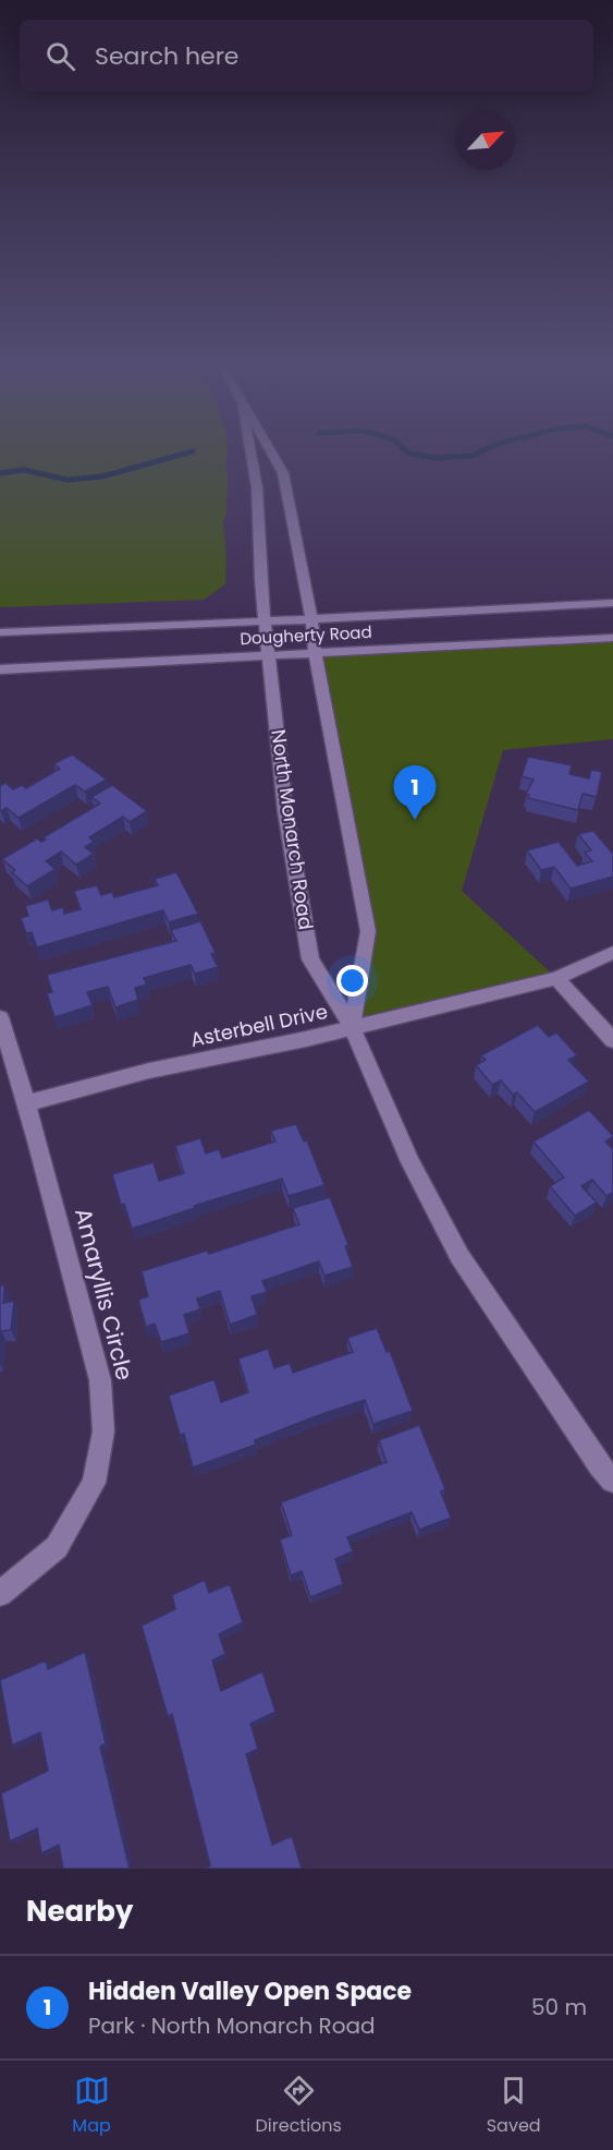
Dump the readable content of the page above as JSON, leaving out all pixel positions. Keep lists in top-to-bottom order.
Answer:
{
  "streets": {
    "street": [
      "Dougherty Road",
      "North Monarch Road",
      "Asterbell Drive",
      "Amaryllis Circle"
    ]
  },
  "crossings": [
    ["Dougherty Road", "North Monarch Road"],
    ["North Monarch Road", "Asterbell Drive"],
    ["Asterbell Drive", "Amaryllis Circle"]
  ],
  "north": "top right",
  "page": {
    "search": "Search here",
    "pins": "1",
    "heading": "Nearby",
    "list": [
      {
        "mark": "1",
        "name": "Hidden Valley Open Space",
        "note": "Park · North Monarch Road",
        "value": "50 m"
      }
    ],
    "nav": ["Map", "Directions", "Saved"]
  }
}
